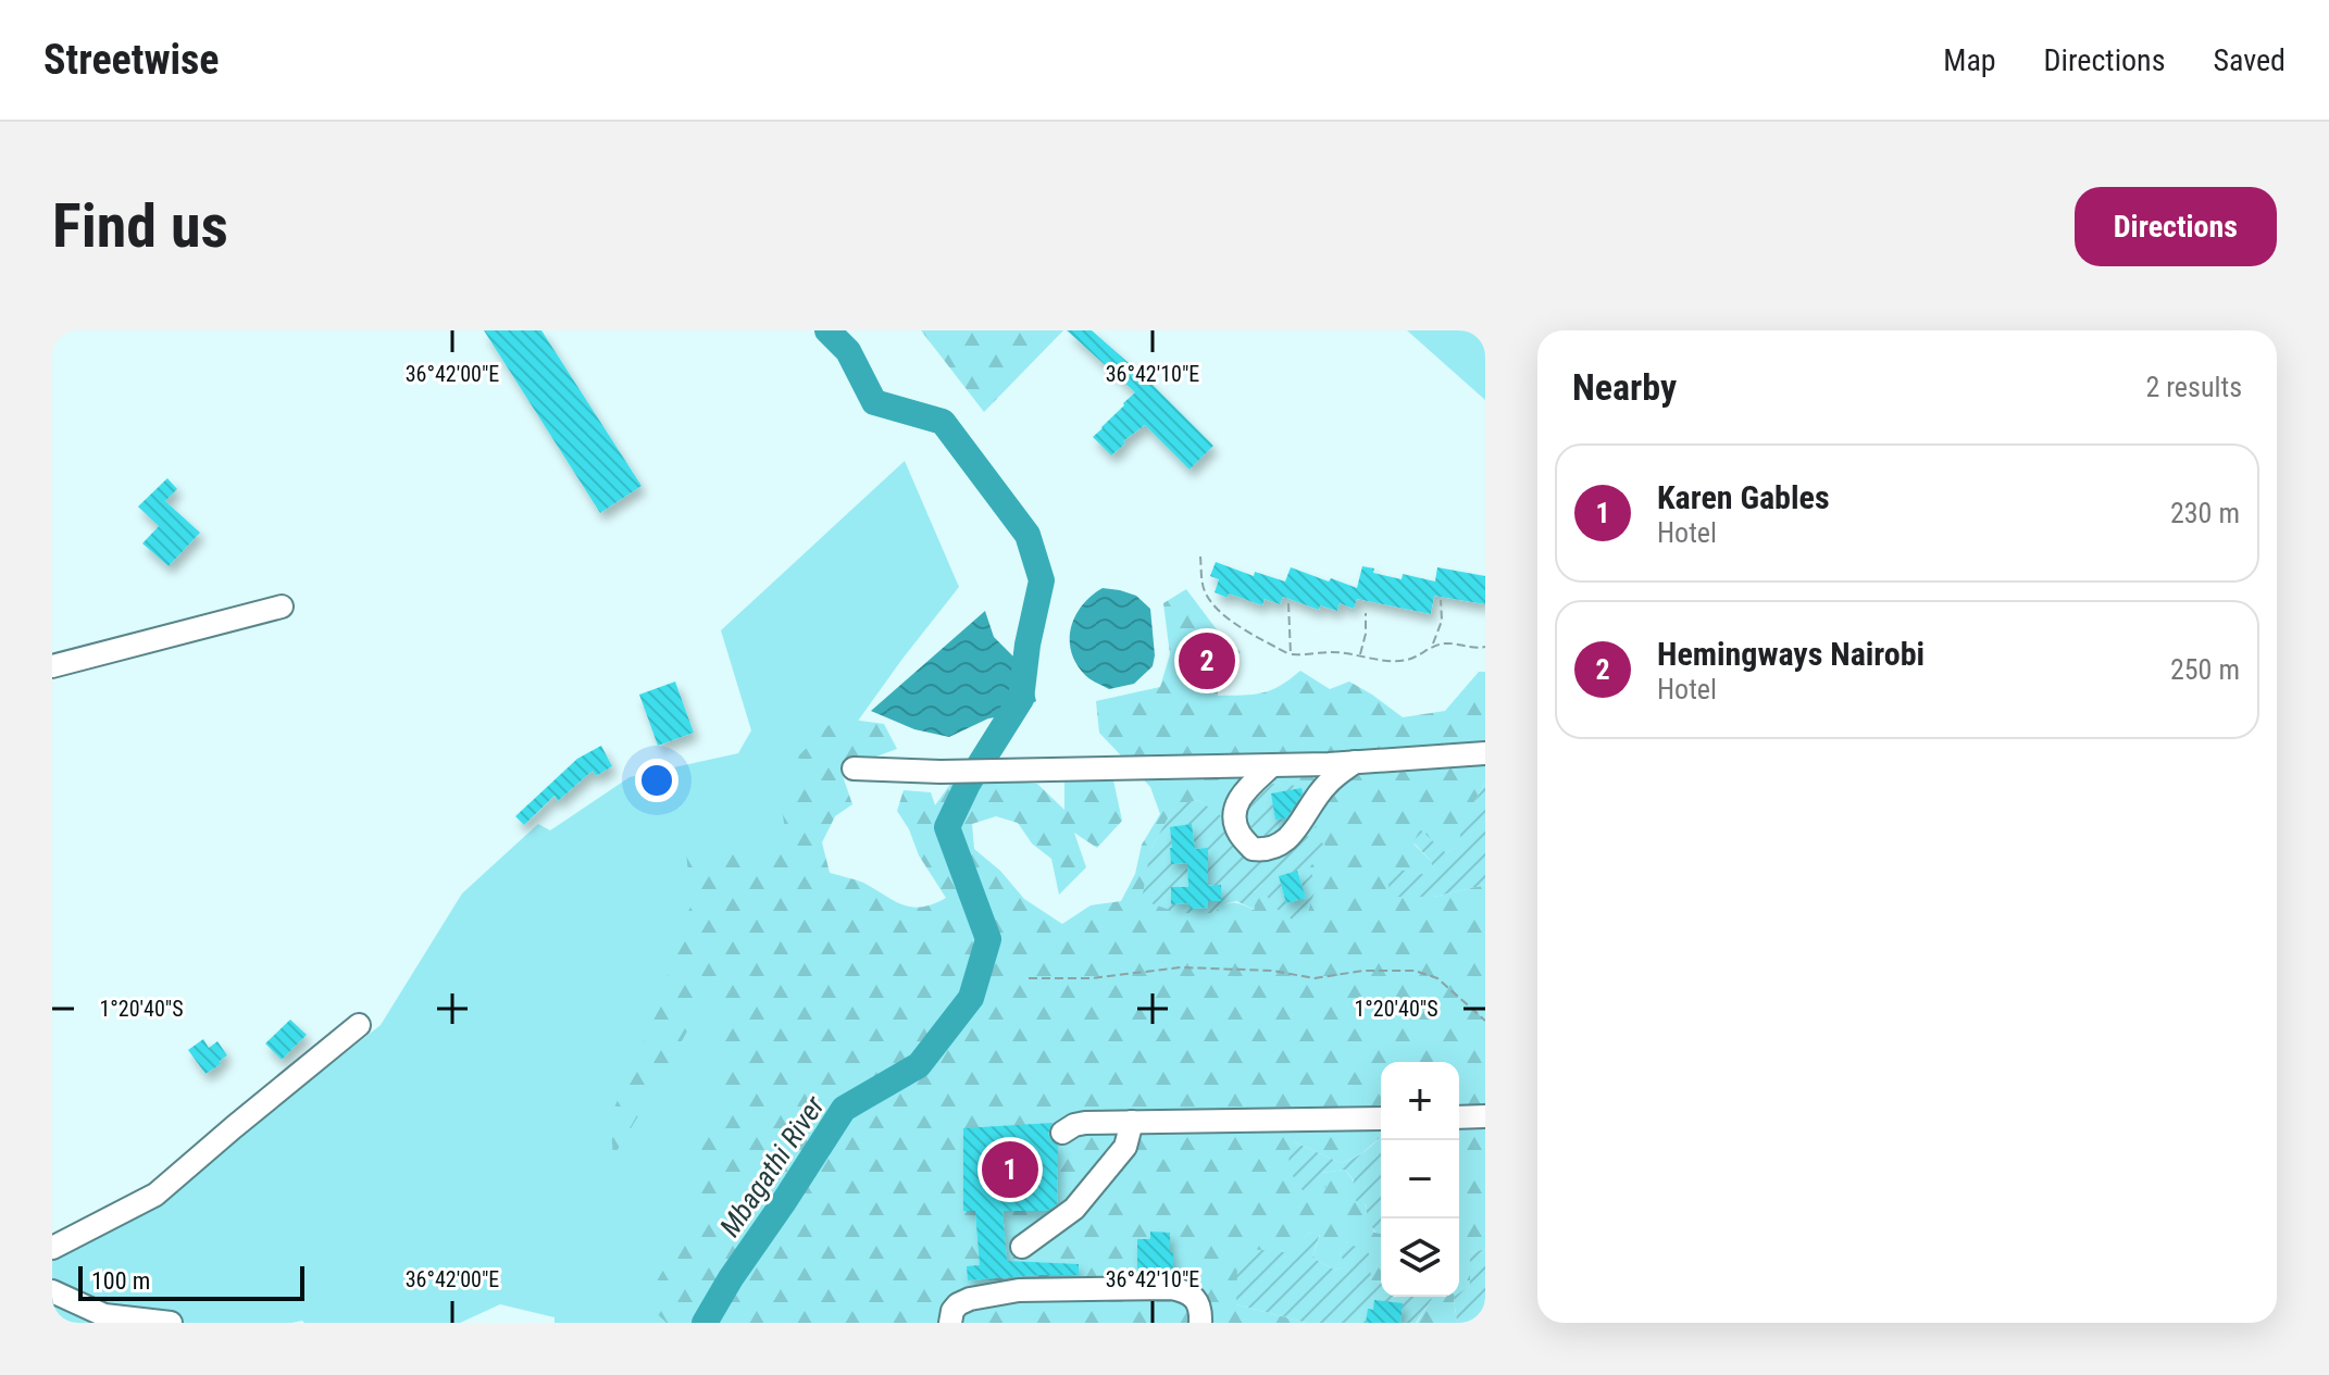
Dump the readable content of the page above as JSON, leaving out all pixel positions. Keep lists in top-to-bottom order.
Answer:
{
  "water": ["Mbagathi River"],
  "scale_bar": "100 m",
  "page": {
    "header": "Streetwise",
    "nav": ["Map", "Directions", "Saved"],
    "buttons": "Directions",
    "title": "Find us",
    "heading": ["Nearby", "2 results"],
    "list": [
      {
        "mark": "1",
        "name": "Karen Gables",
        "note": "Hotel",
        "value": "230 m"
      },
      {
        "mark": "2",
        "name": "Hemingways Nairobi",
        "note": "Hotel",
        "value": "250 m"
      }
    ],
    "pins": ["2", "1"],
    "map_buttons": ["+", "−"],
    "scale": "100 m"
  },
  "coordinates": ["36°42'00\"E", "36°42'10\"E", "1°20'40\"S"]
}
